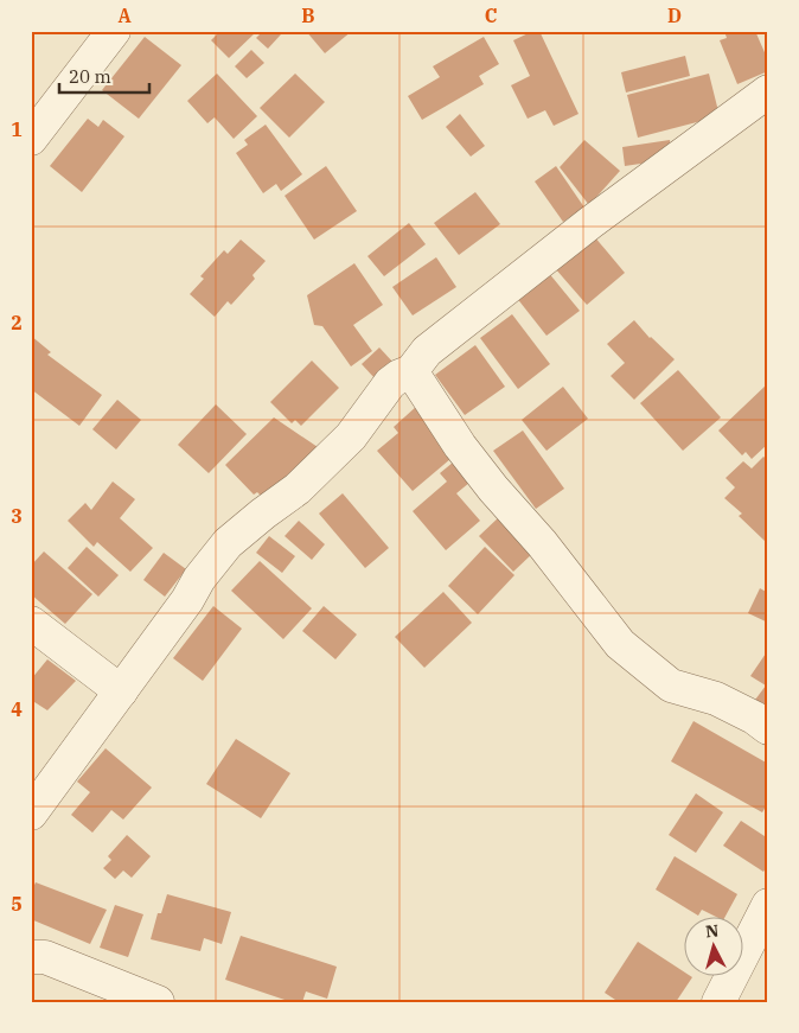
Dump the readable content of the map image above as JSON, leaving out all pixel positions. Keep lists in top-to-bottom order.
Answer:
{
  "scale_bar": "20 m",
  "north": "top",
  "grid": {
    "columns": [
      "A",
      "B",
      "C",
      "D"
    ],
    "rows": [
      "1",
      "2",
      "3",
      "4",
      "5"
    ]
  }
}
